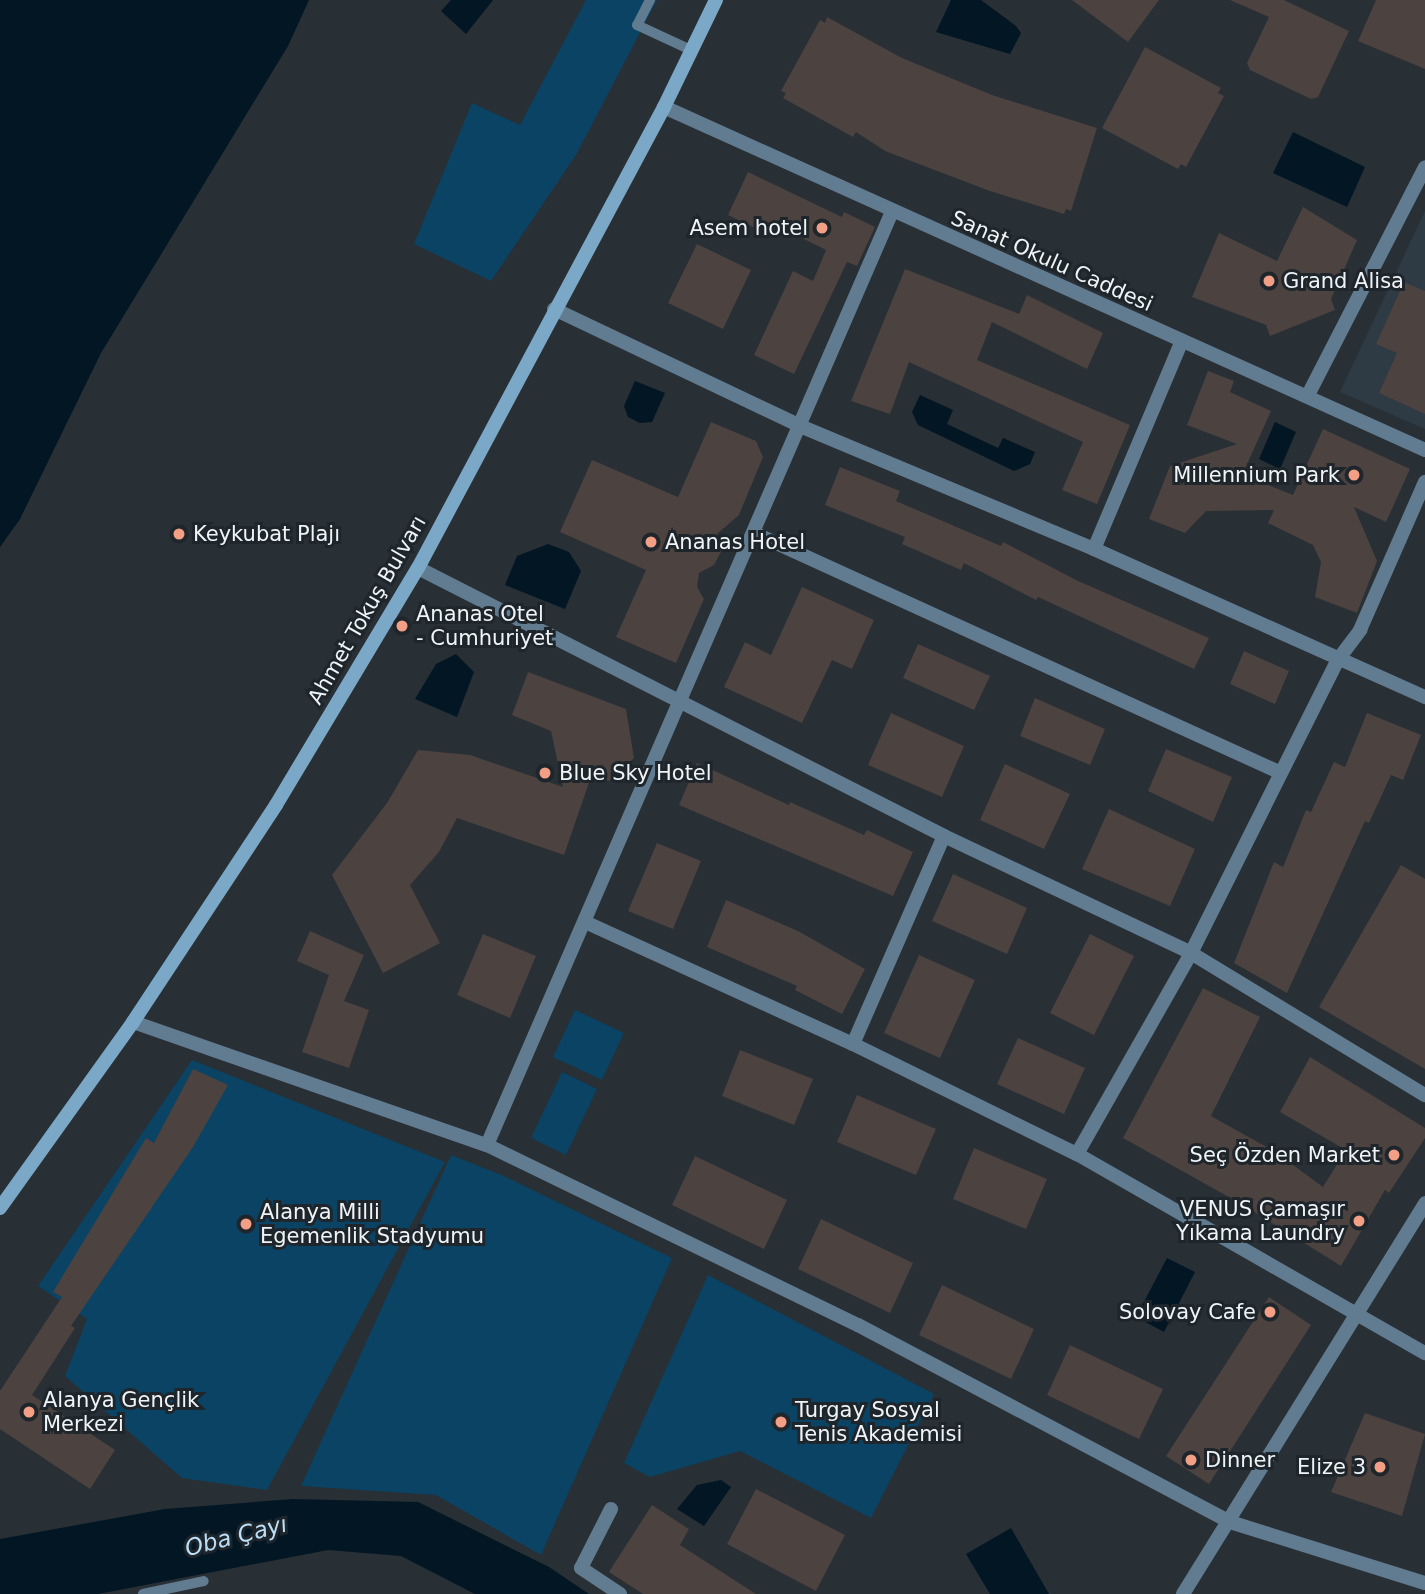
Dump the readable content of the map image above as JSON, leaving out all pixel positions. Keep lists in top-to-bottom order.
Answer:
{
  "streets": {
    "main road": ["Ahmet Tokuş Bulvarı"],
    "street": ["Sanat Okulu Caddesi"]
  },
  "crossings": [
    ["Sanat Okulu Caddesi", "Ahmet Tokuş Bulvarı"]
  ],
  "water": ["Oba Çayı"],
  "places": [
    "Asem hotel",
    "Grand Alisa",
    "Millennium Park",
    "Keykubat Plajı",
    "Ananas Hotel",
    "Ananas Otel - Cumhuriyet",
    "Blue Sky Hotel",
    "Seç Özden Market",
    "VENUS Çamaşır Yıkama Laundry",
    "Alanya Milli Egemenlik Stadyumu",
    "Solovay Cafe",
    "Alanya Gençlik Merkezi",
    "Turgay Sosyal Tenis Akademisi",
    "Dinner",
    "Elize 3"
  ]
}
